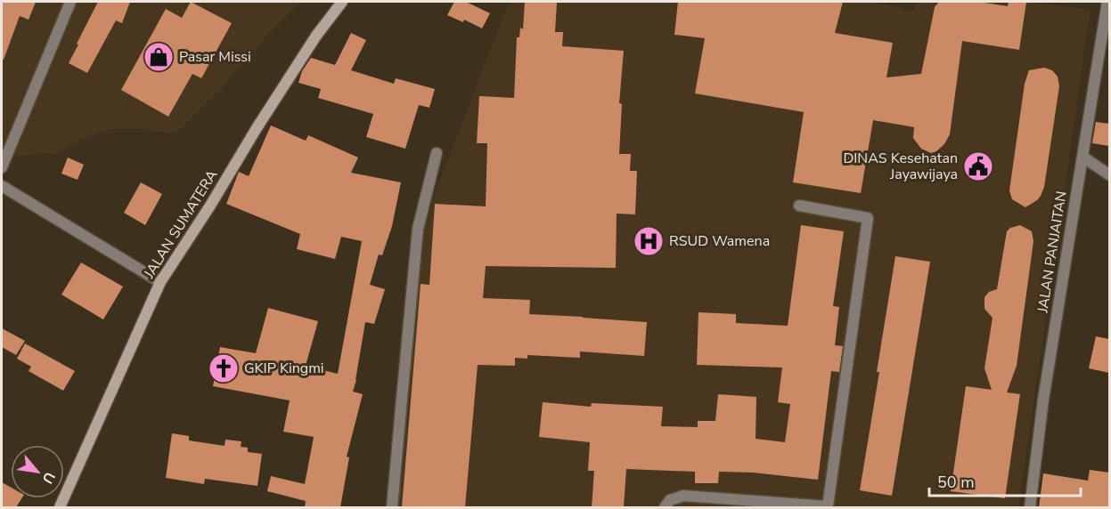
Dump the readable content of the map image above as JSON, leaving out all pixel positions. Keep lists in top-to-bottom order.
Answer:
{
  "streets": {
    "main road": ["JALAN SUMATERA"],
    "street": ["JALAN PANJAITAN"]
  },
  "places": {
    "shop": ["Pasar Missi"],
    "public building": ["DINAS Kesehatan Jayawijaya"],
    "hospital": ["RSUD Wamena"],
    "church": ["GKIP Kingmi"]
  },
  "scale_bar": "50 m",
  "north": "bottom right"
}
